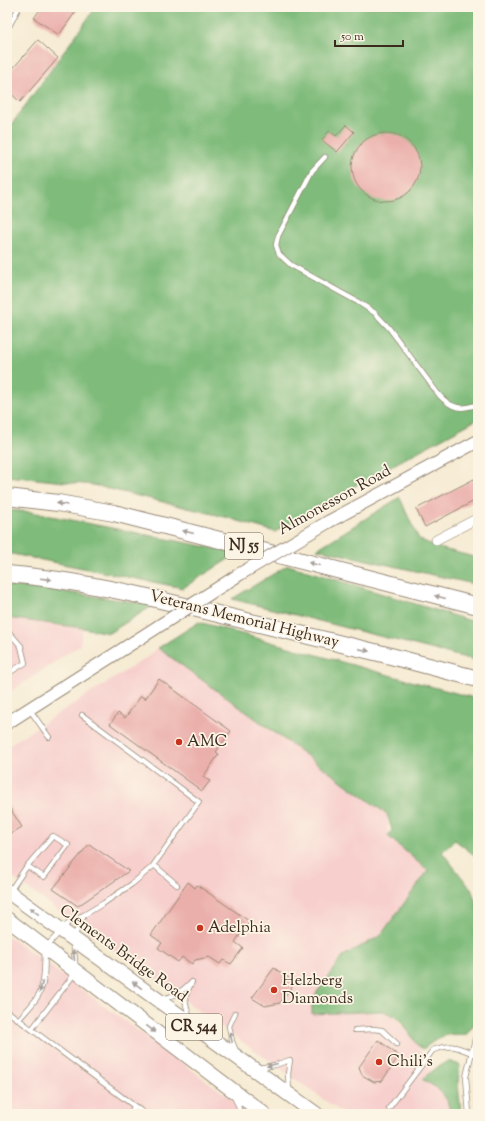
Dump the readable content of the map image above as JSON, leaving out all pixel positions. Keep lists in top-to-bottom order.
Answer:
{
  "streets": {
    "highway": ["NJ 55", "Veterans Memorial Highway"],
    "main road": ["Almonesson Road", "Clements Bridge Road", "CR 544"]
  },
  "places": [
    "AMC",
    "Adelphia",
    "Helzberg Diamonds",
    "Chili's"
  ],
  "scale_bar": "50 m"
}
